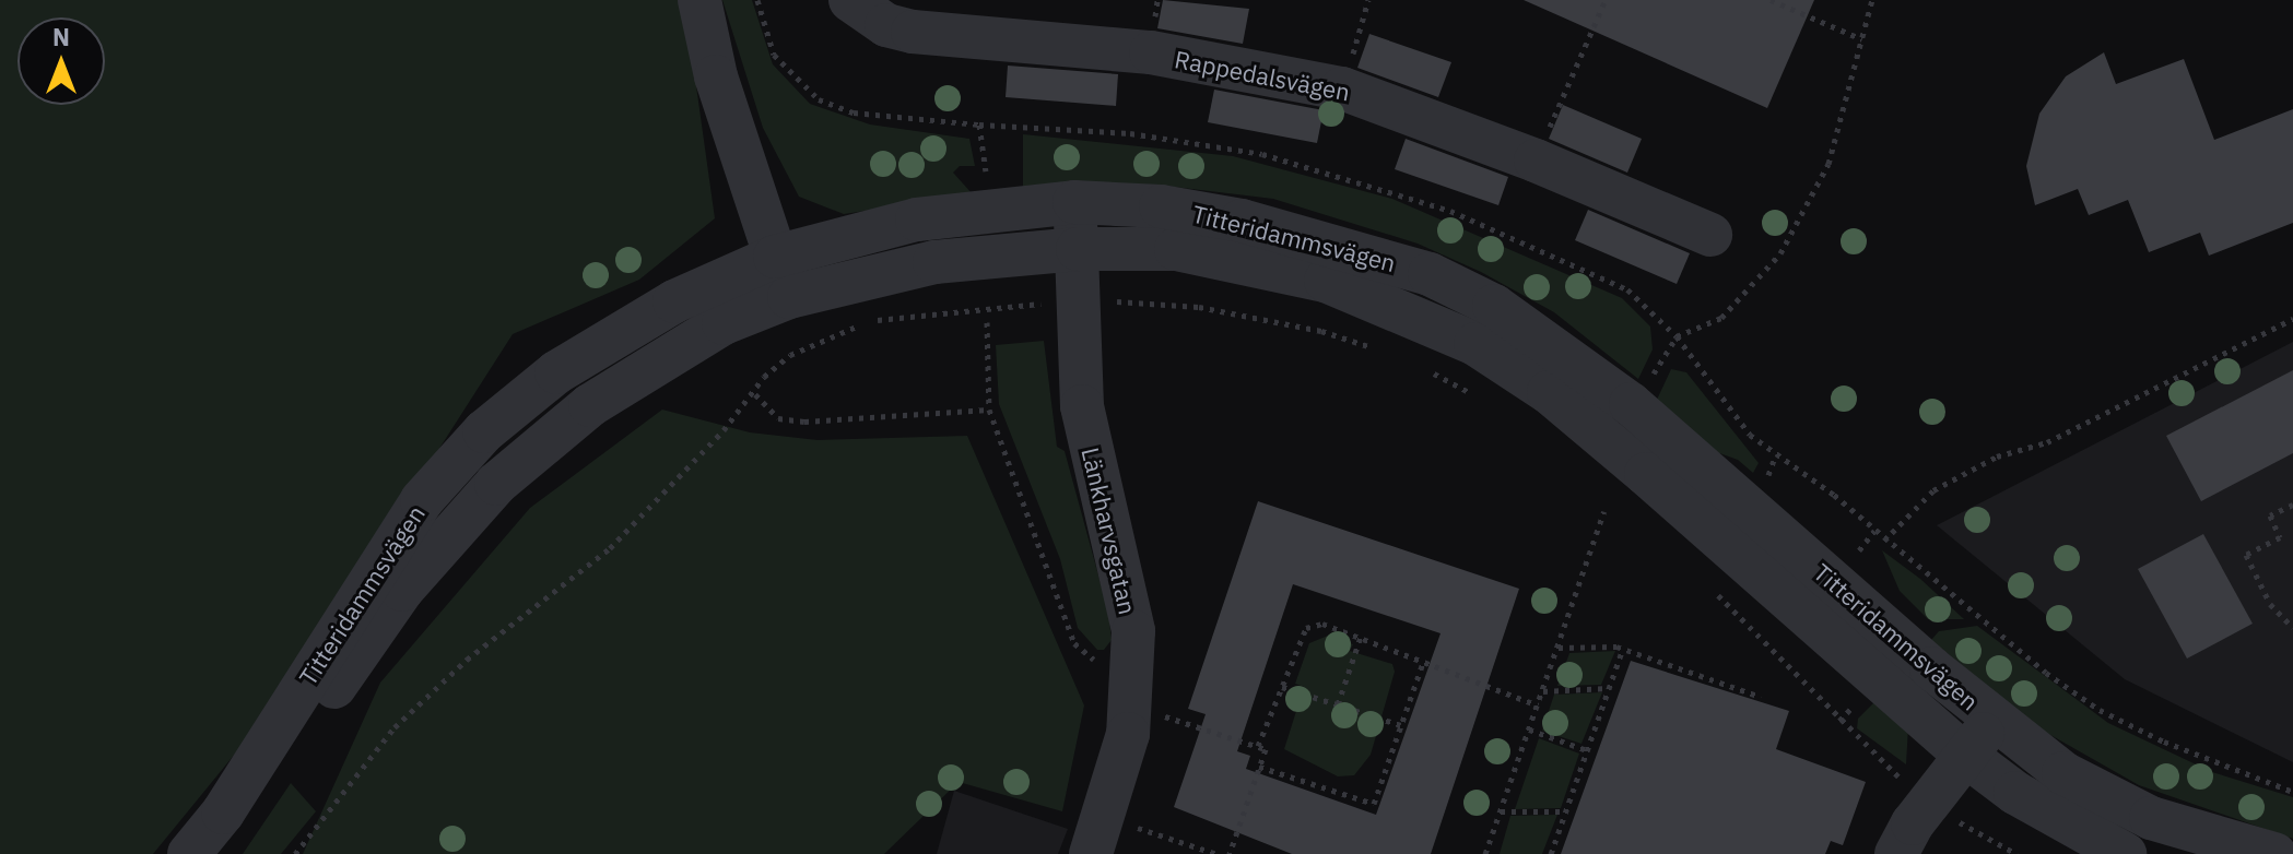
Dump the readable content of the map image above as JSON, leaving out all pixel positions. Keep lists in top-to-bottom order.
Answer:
{
  "streets": {
    "street": ["Rappedalsvägen", "Titteridammsvägen", "Länkharvsgatan"]
  },
  "crossings": [
    ["Titteridammsvägen", "Länkharvsgatan"]
  ],
  "north": "top"
}
